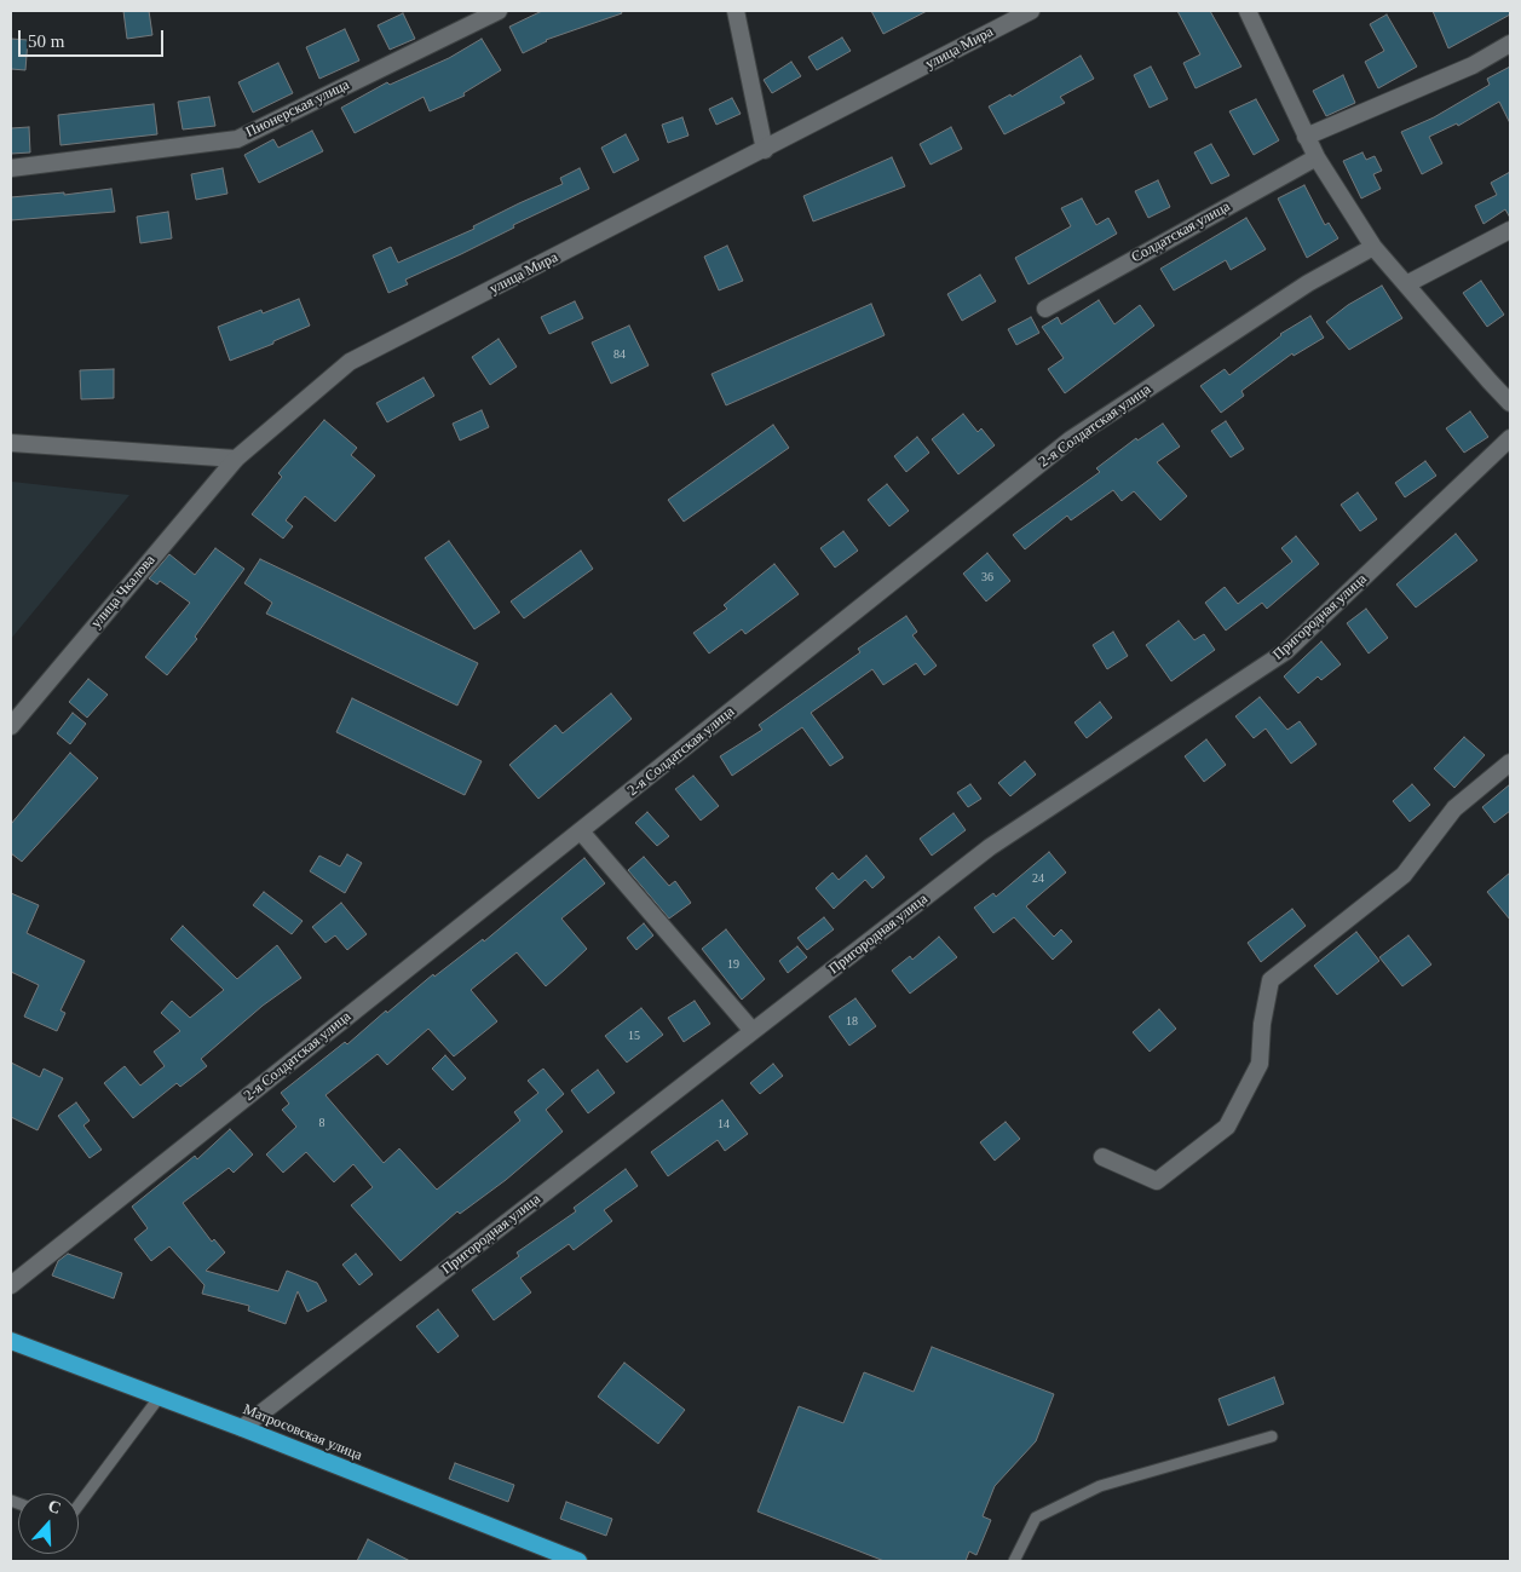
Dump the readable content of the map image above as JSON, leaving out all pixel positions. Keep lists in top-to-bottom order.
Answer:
{
  "streets": {
    "highway": ["Матросовская улица"],
    "street": [
      "улица Мира",
      "Пионерская улица",
      "Солдатская улица",
      "2-я Солдатская улица",
      "улица Чкалова",
      "Пригородная улица"
    ]
  },
  "crossings": [
    ["улица Мира", "улица Чкалова"],
    ["Пригородная улица", "Матросовская улица"]
  ],
  "house_numbers": [
    "84",
    "36",
    "24",
    "19",
    "18",
    "15",
    "8",
    "14"
  ],
  "scale_bar": "50 m",
  "north": "top"
}
